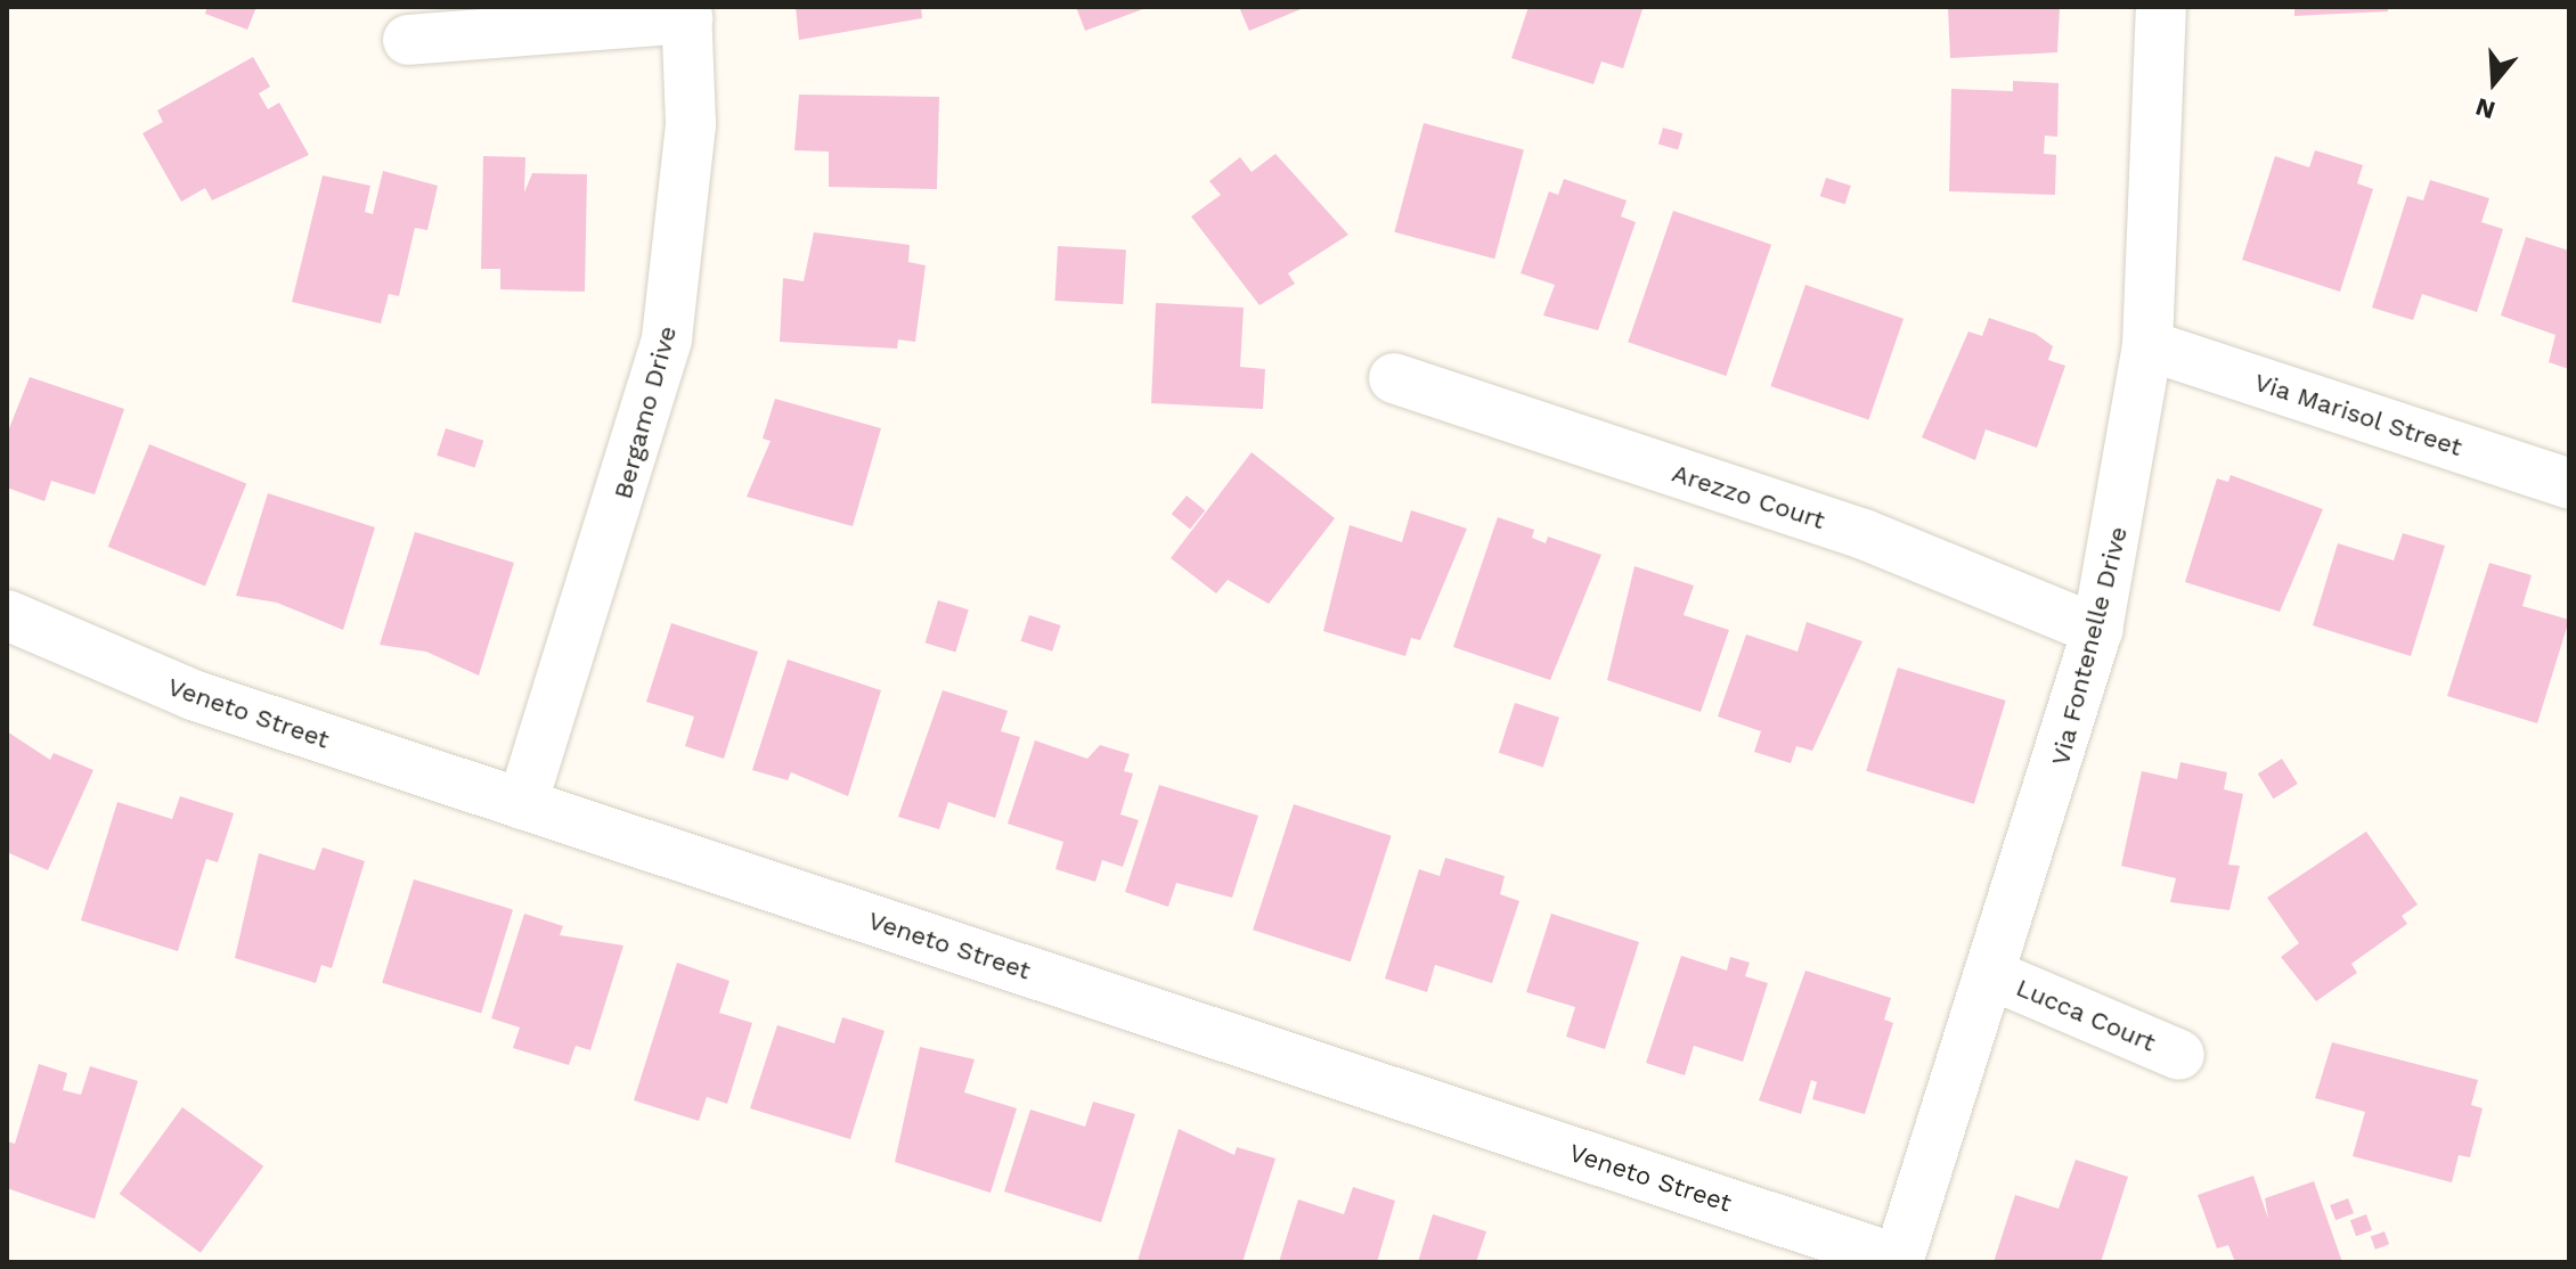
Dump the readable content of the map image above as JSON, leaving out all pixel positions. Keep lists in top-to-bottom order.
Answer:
{
  "streets": {
    "street": [
      "Bergamo Drive",
      "Via Marisol Street",
      "Arezzo Court",
      "Via Fontenelle Drive",
      "Veneto Street",
      "Lucca Court"
    ]
  },
  "crossings": [
    ["Bergamo Drive", "Veneto Street"],
    ["Via Marisol Street", "Via Fontenelle Drive"],
    ["Arezzo Court", "Via Fontenelle Drive"],
    ["Via Fontenelle Drive", "Veneto Street"],
    ["Via Fontenelle Drive", "Lucca Court"]
  ],
  "north": "bottom"
}
